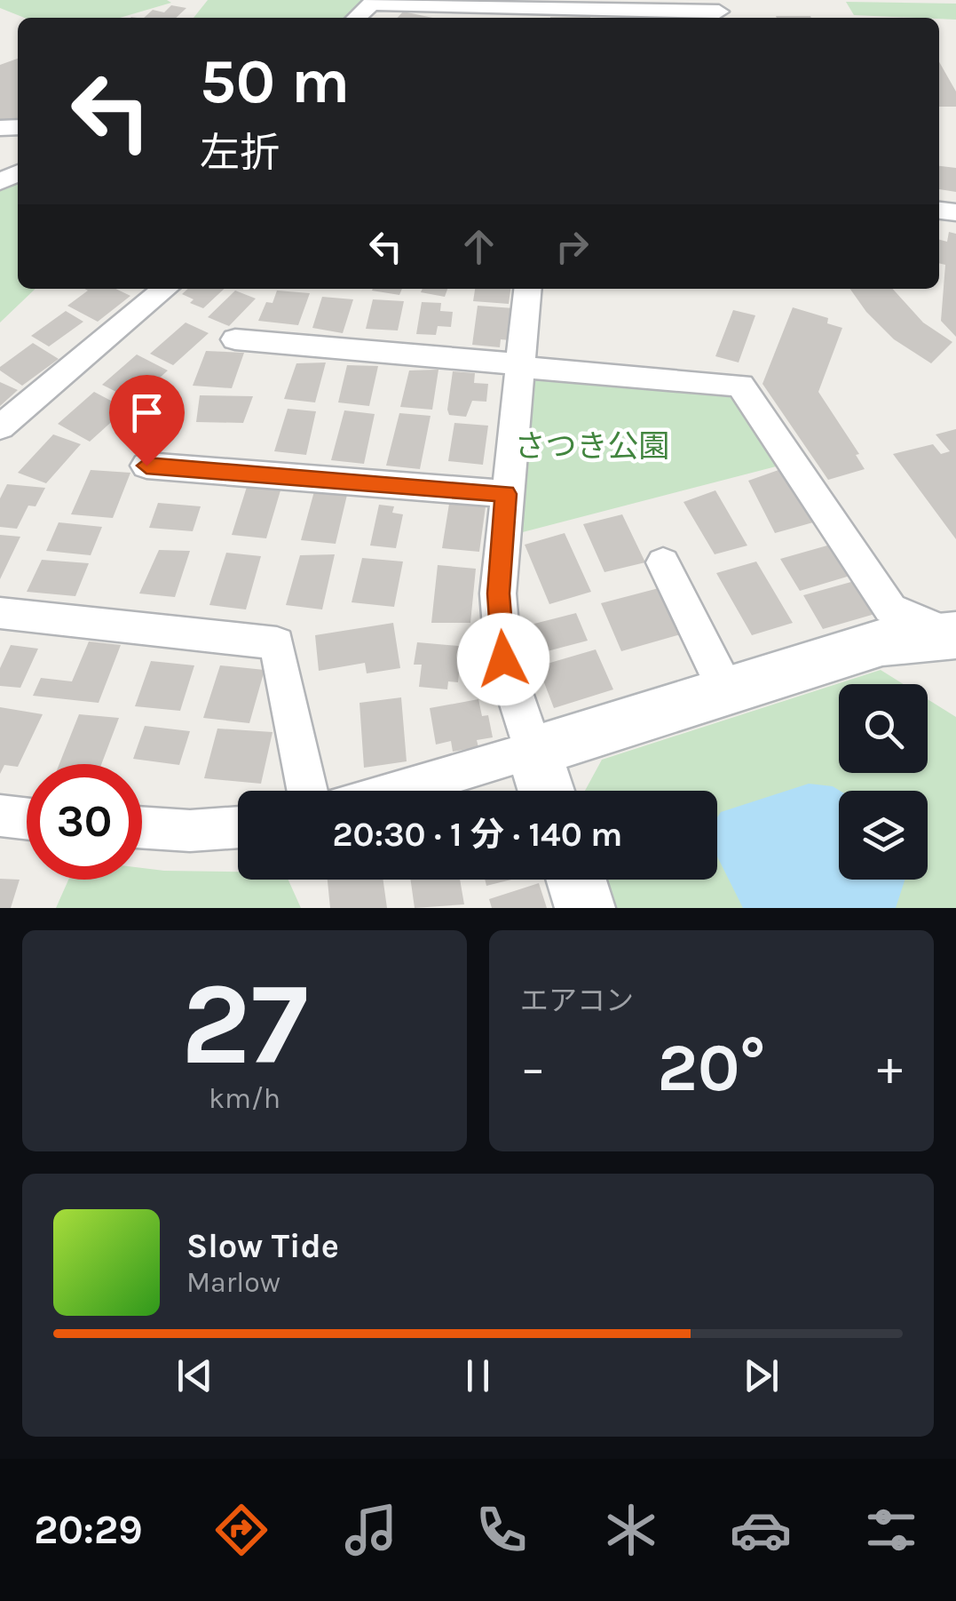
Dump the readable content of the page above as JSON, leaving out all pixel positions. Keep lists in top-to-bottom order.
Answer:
{
  "parks": ["さつき公園"],
  "page": {
    "turn": ["50 m", "左折"],
    "limit": "30",
    "trip": "20:30 · 1 分 · 140 m",
    "tile": [
      ["27", "km/h"],
      "エアコン"
    ],
    "heat": ["−", "20°", "+"],
    "song": ["Slow Tide", "Marlow"],
    "tabs": "20:29"
  }
}
